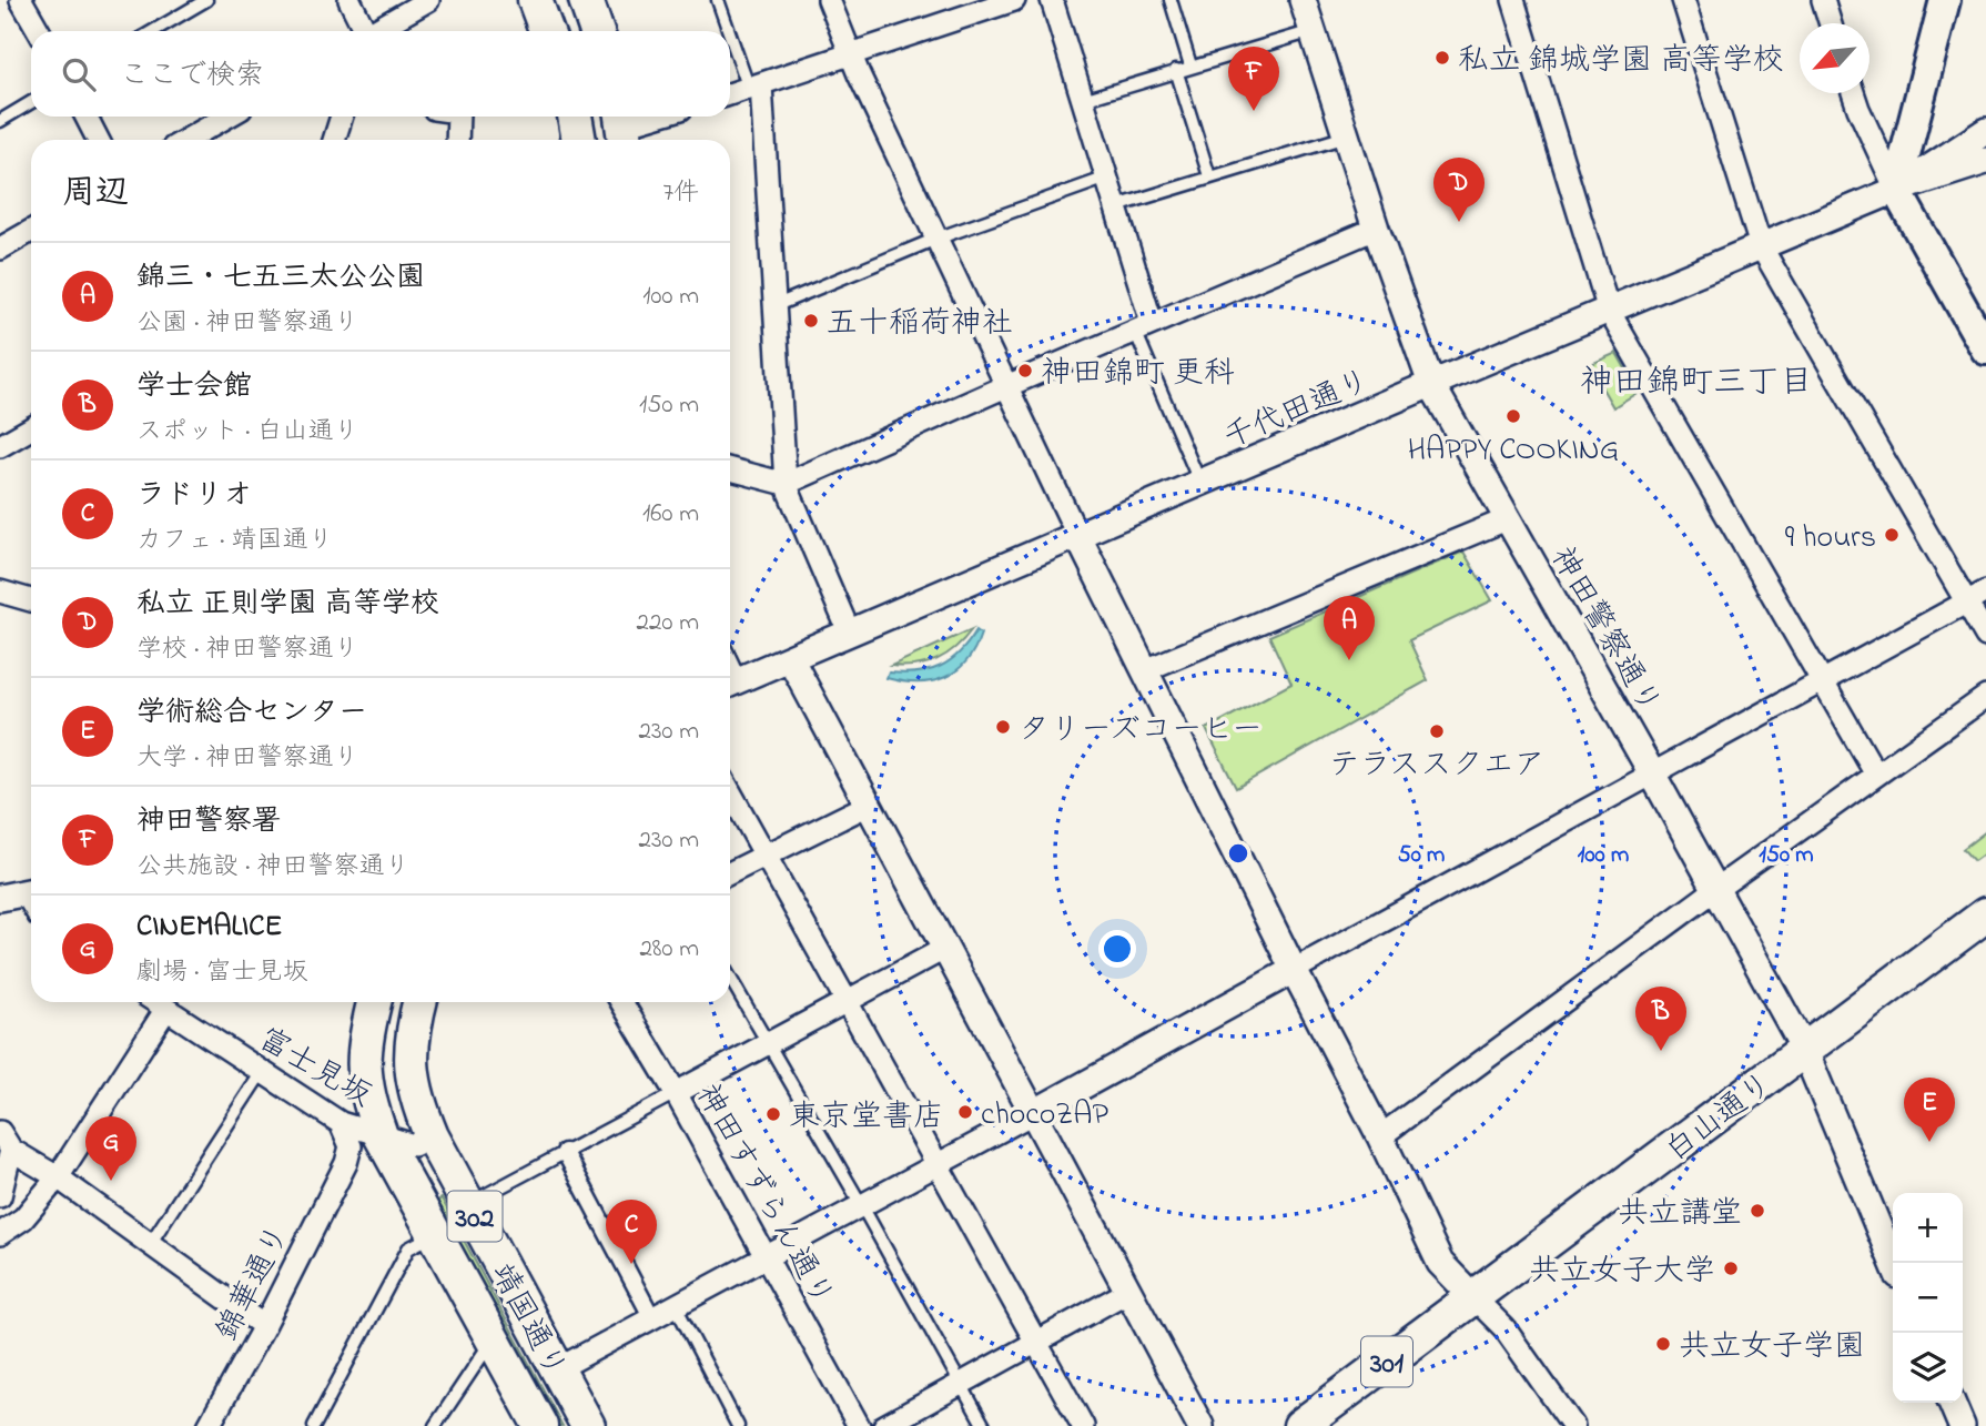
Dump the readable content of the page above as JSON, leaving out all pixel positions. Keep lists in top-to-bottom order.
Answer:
{
  "streets": {
    "main road": [
      "白山通り",
      "302",
      "靖国通り",
      "301"
    ],
    "street": [
      "千代田通り",
      "神田警察通り",
      "富士見坂",
      "神田すずらん通り",
      "錦華通り"
    ]
  },
  "crossings": [
    ["千代田通り", "神田警察通り"],
    ["神田警察通り", "白山通り"],
    ["富士見坂", "錦華通り"],
    ["富士見坂", "靖国通り"],
    ["錦華通り", "靖国通り"]
  ],
  "districts": ["神田錦町三丁目"],
  "places": [
    "私立 錦城学園 高等学校",
    "五十稲荷神社",
    "神田錦町 更科",
    "HAPPY COOKING",
    "9 hours",
    "タリーズコーヒー",
    "テラススクエア",
    "chocoZAP",
    "東京堂書店",
    "共立講堂",
    "共立女子大学",
    "共立女子学園"
  ],
  "north": "bottom left",
  "page": {
    "search": "ここで検索",
    "pins": [
      "F",
      "D",
      "A",
      "B",
      "E",
      "G",
      "C"
    ],
    "heading": ["周辺", "7件"],
    "list": [
      {
        "mark": "A",
        "name": "錦三・七五三太公公園",
        "note": "公園 · 神田警察通り",
        "value": "100 m"
      },
      {
        "mark": "B",
        "name": "学士会館",
        "note": "スポット · 白山通り",
        "value": "150 m"
      },
      {
        "mark": "C",
        "name": "ラドリオ",
        "note": "カフェ · 靖国通り",
        "value": "160 m"
      },
      {
        "mark": "D",
        "name": "私立 正則学園 高等学校",
        "note": "学校 · 神田警察通り",
        "value": "220 m"
      },
      {
        "mark": "E",
        "name": "学術総合センター",
        "note": "大学 · 神田警察通り",
        "value": "230 m"
      },
      {
        "mark": "F",
        "name": "神田警察署",
        "note": "公共施設 · 神田警察通り",
        "value": "230 m"
      },
      {
        "mark": "G",
        "name": "CINEMALICE",
        "note": "劇場 · 富士見坂",
        "value": "280 m"
      }
    ],
    "map_buttons": ["+", "−"]
  },
  "rings": ["50 m", "100 m", "150 m"]
}
